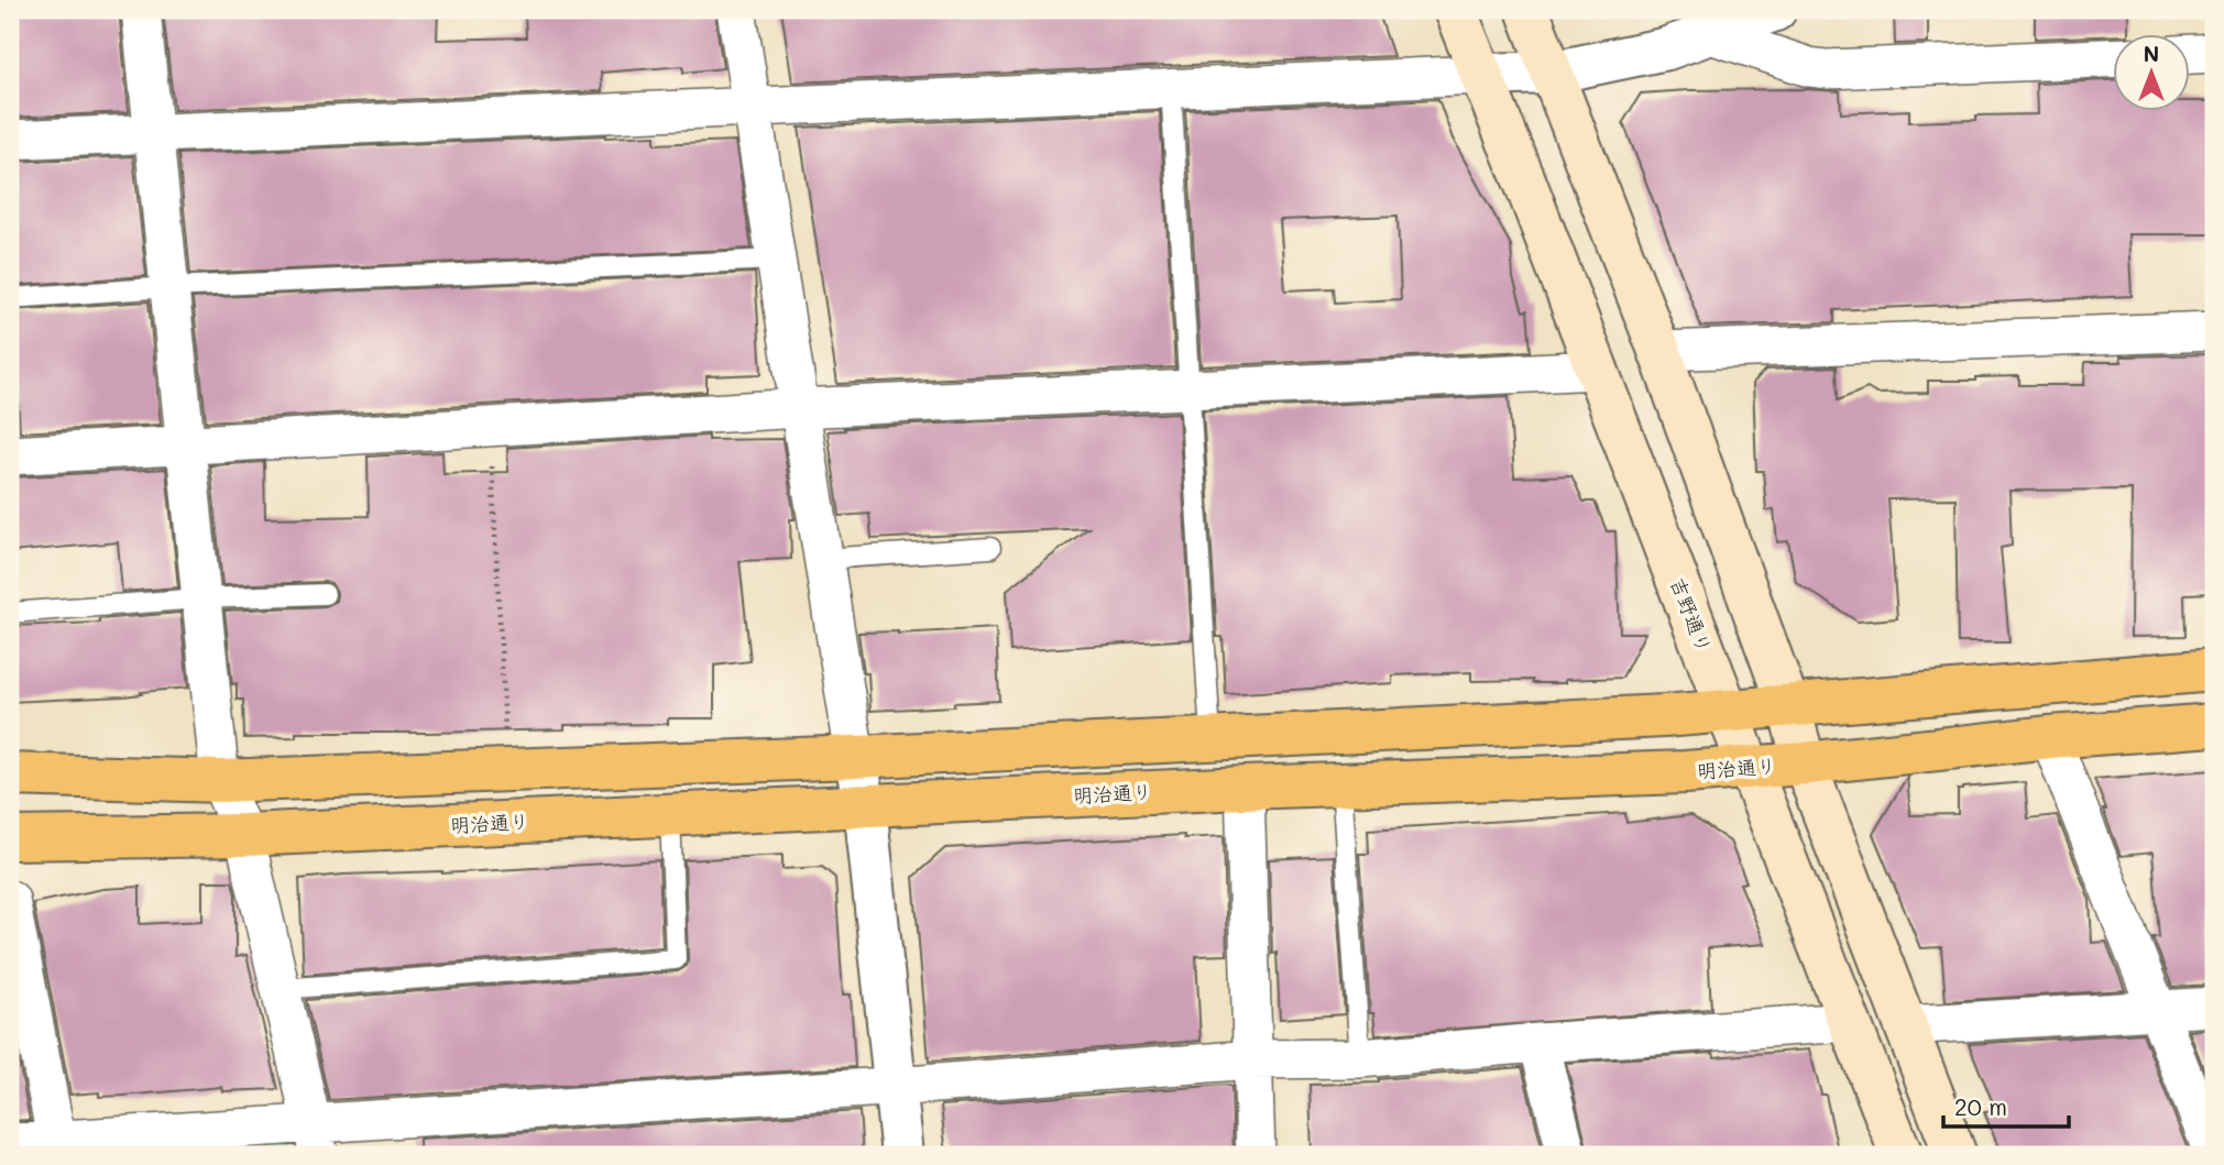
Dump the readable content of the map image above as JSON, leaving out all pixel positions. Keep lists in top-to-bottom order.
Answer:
{
  "streets": {
    "main road": ["吉野通り", "明治通り"]
  },
  "crossings": [
    ["吉野通り", "明治通り"]
  ],
  "scale_bar": "20 m",
  "north": "top"
}
